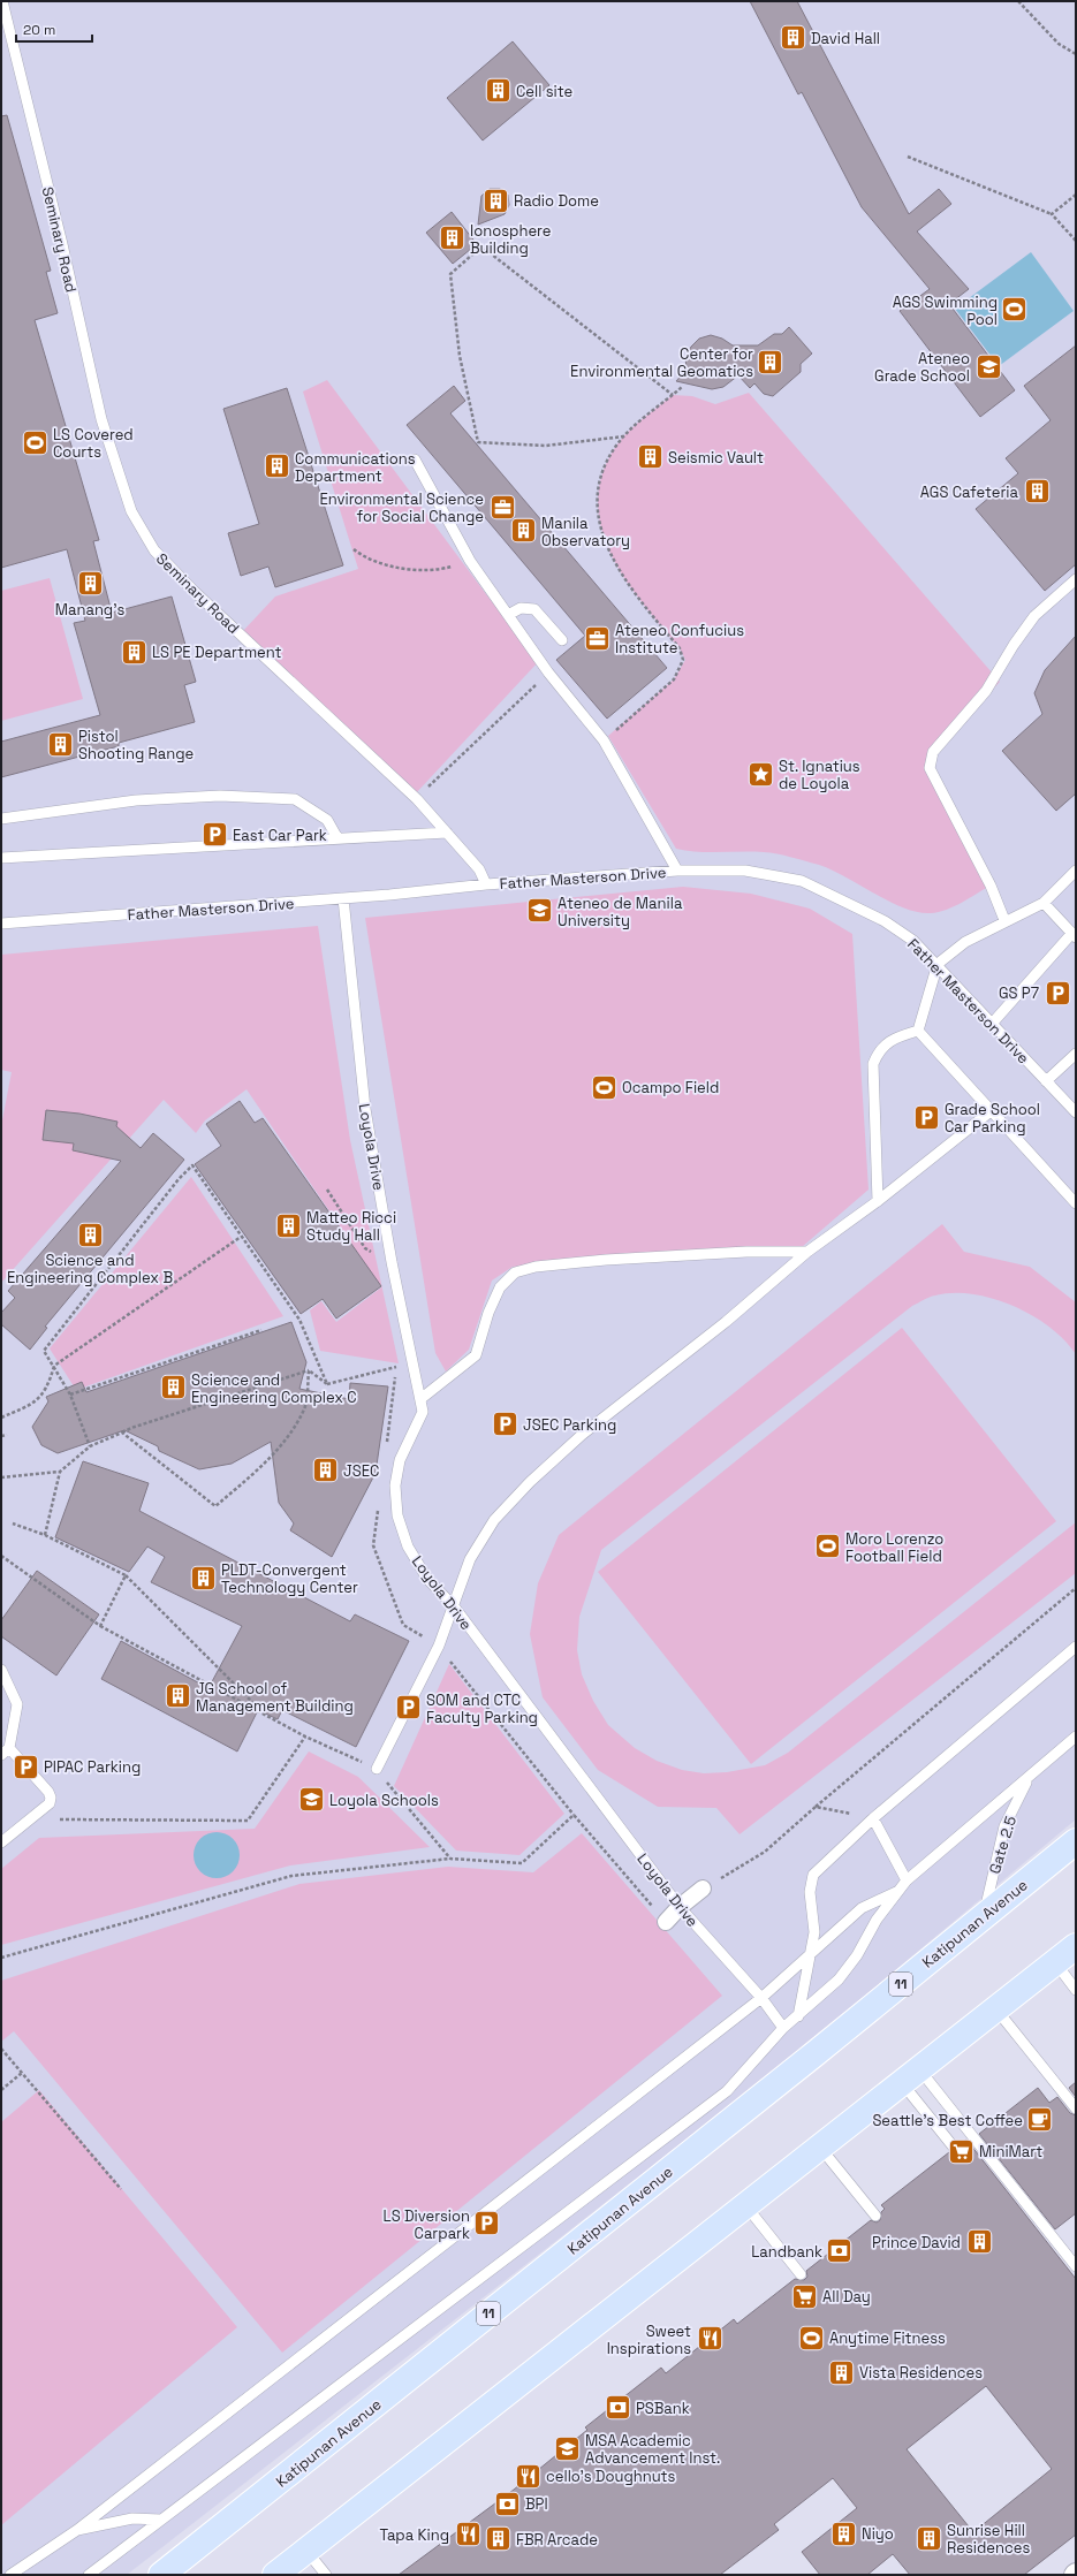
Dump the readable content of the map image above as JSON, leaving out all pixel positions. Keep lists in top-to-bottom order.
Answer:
{
  "streets": {
    "main road": ["Katipunan Avenue", "11"],
    "lane": [
      "Seminary Road",
      "Father Masterson Drive",
      "Loyola Drive",
      "Gate 2.5"
    ]
  },
  "crossings": [
    ["Seminary Road", "Father Masterson Drive"],
    ["Father Masterson Drive", "Loyola Drive"],
    ["Gate 2.5", "Katipunan Avenue"]
  ],
  "places": {
    "building": [
      "David Hall",
      "Cell site",
      "Radio Dome",
      "Ionosphere Building",
      "Center for Environmental Geomatics",
      "Seismic Vault",
      "Communications Department",
      "AGS Cafeteria",
      "Manila Observatory",
      "Manang's",
      "LS PE Department",
      "Pistol Shooting Range",
      "Matteo Ricci Study Hall",
      "Science and Engineering Complex B",
      "Science and Engineering Complex C",
      "JSEC",
      "PLDT-Convergent Technology Center",
      "JG School of Management Building",
      "Prince David",
      "Vista Residences",
      "Niyo",
      "Sunrise Hill Residences",
      "FBR Arcade"
    ],
    "sports": [
      "AGS Swimming Pool",
      "LS Covered Courts",
      "Ocampo Field",
      "Moro Lorenzo Football Field",
      "Anytime Fitness"
    ],
    "school or university": [
      "Ateneo Grade School",
      "Ateneo de Manila University",
      "Loyola Schools",
      "MSA Academic Advancement Inst."
    ],
    "office": ["Environmental Science for Social Change", "Ateneo Confucius Institute"],
    "place": ["St. Ignatius de Loyola"],
    "parking": [
      "East Car Park",
      "GS P7",
      "Grade School Car Parking",
      "JSEC Parking",
      "SOM and CTC Faculty Parking",
      "PIPAC Parking",
      "LS Diversion Carpark"
    ],
    "cafe": ["Seattle's Best Coffee"],
    "supermarket": ["MiniMart", "All Day"],
    "bank": ["Landbank", "PSBank", "BPI"],
    "restaurant": ["Sweet Inspirations", "cello's Doughnuts", "Tapa King"]
  },
  "scale_bar": "20 m"
}
